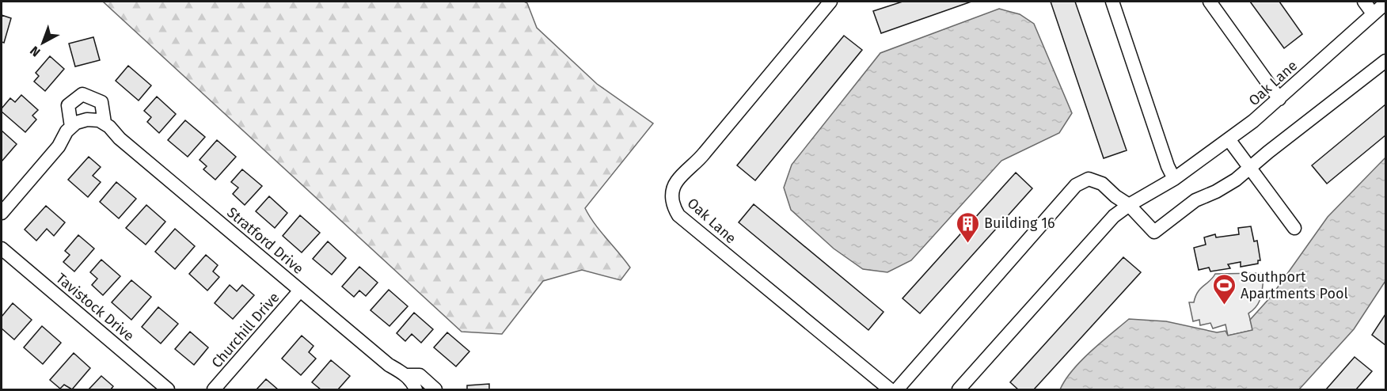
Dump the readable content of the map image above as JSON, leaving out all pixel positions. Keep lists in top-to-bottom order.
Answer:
{
  "streets": {
    "street": [
      "Oak Lane",
      "Stratford Drive",
      "Tavistock Drive",
      "Churchill Drive"
    ]
  },
  "crossings": [
    ["Stratford Drive", "Churchill Drive"]
  ],
  "places": {
    "building": ["Building 16"],
    "sports": ["Southport Apartments Pool"]
  },
  "north": "bottom left"
}
